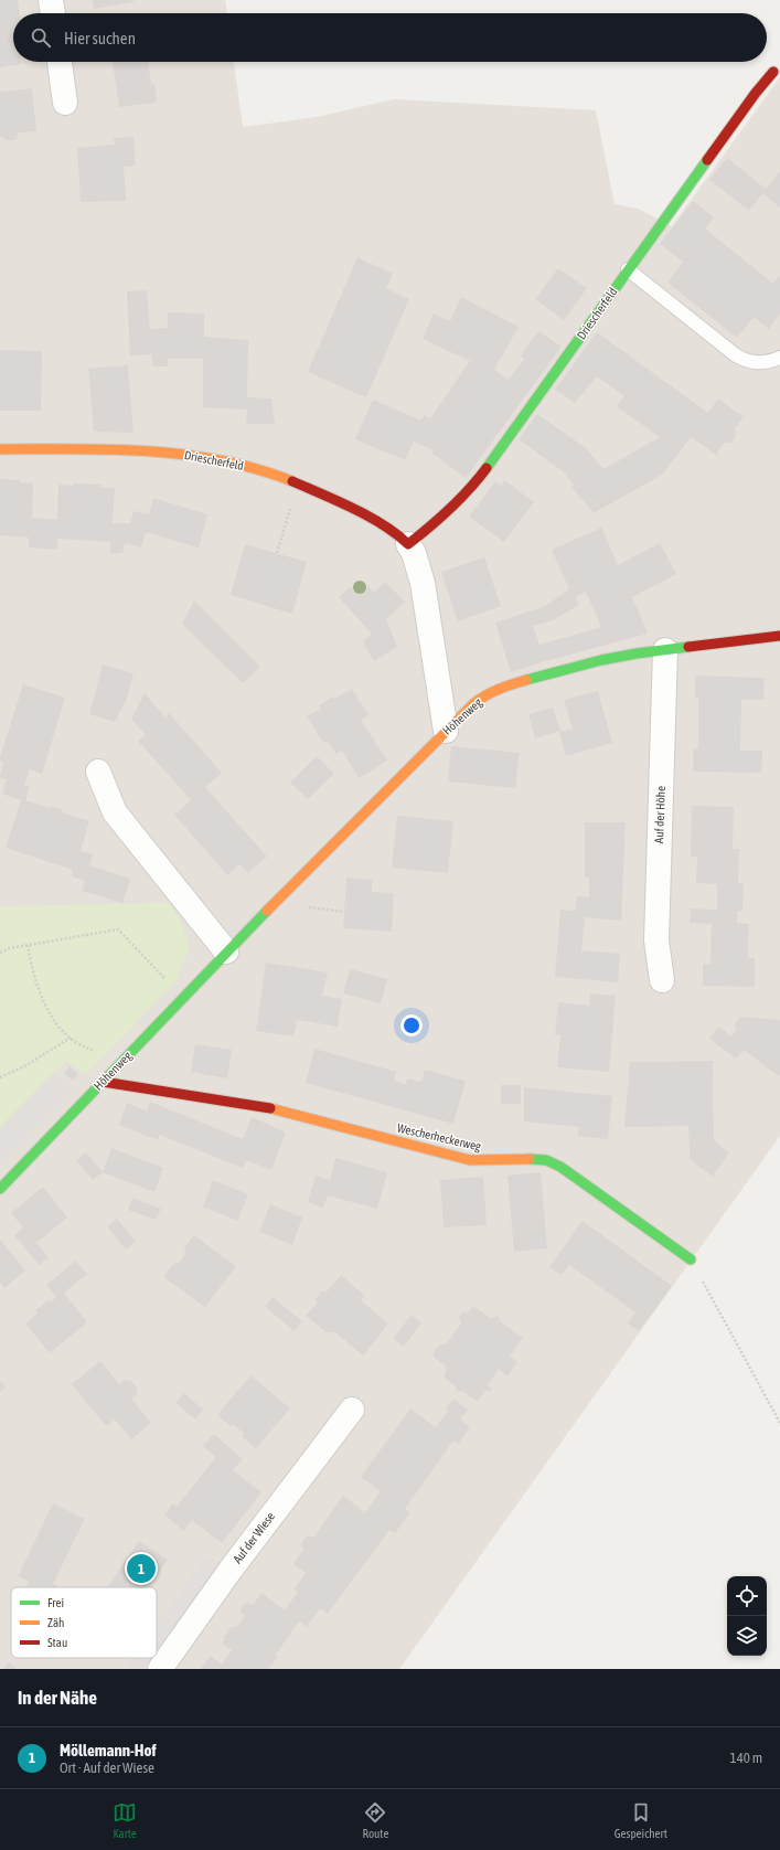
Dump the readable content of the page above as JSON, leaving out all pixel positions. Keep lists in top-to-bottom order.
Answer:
{
  "streets": {
    "street": [
      "Driescherfeld",
      "Höhenweg",
      "Auf der Höhe",
      "Wescherheckerweg",
      "Auf der Wiese"
    ]
  },
  "crossings": [
    ["Driescherfeld", "Höhenweg"],
    ["Höhenweg", "Auf der Höhe"],
    ["Höhenweg", "Wescherheckerweg"]
  ],
  "legend": ["Frei", "Zäh", "Stau"],
  "page": {
    "search": "Hier suchen",
    "pins": "1",
    "heading": "In der Nähe",
    "list": [
      {
        "mark": "1",
        "name": "Möllemann-Hof",
        "note": "Ort · Auf der Wiese",
        "value": "140 m"
      }
    ],
    "nav": ["Karte", "Route", "Gespeichert"]
  }
}
